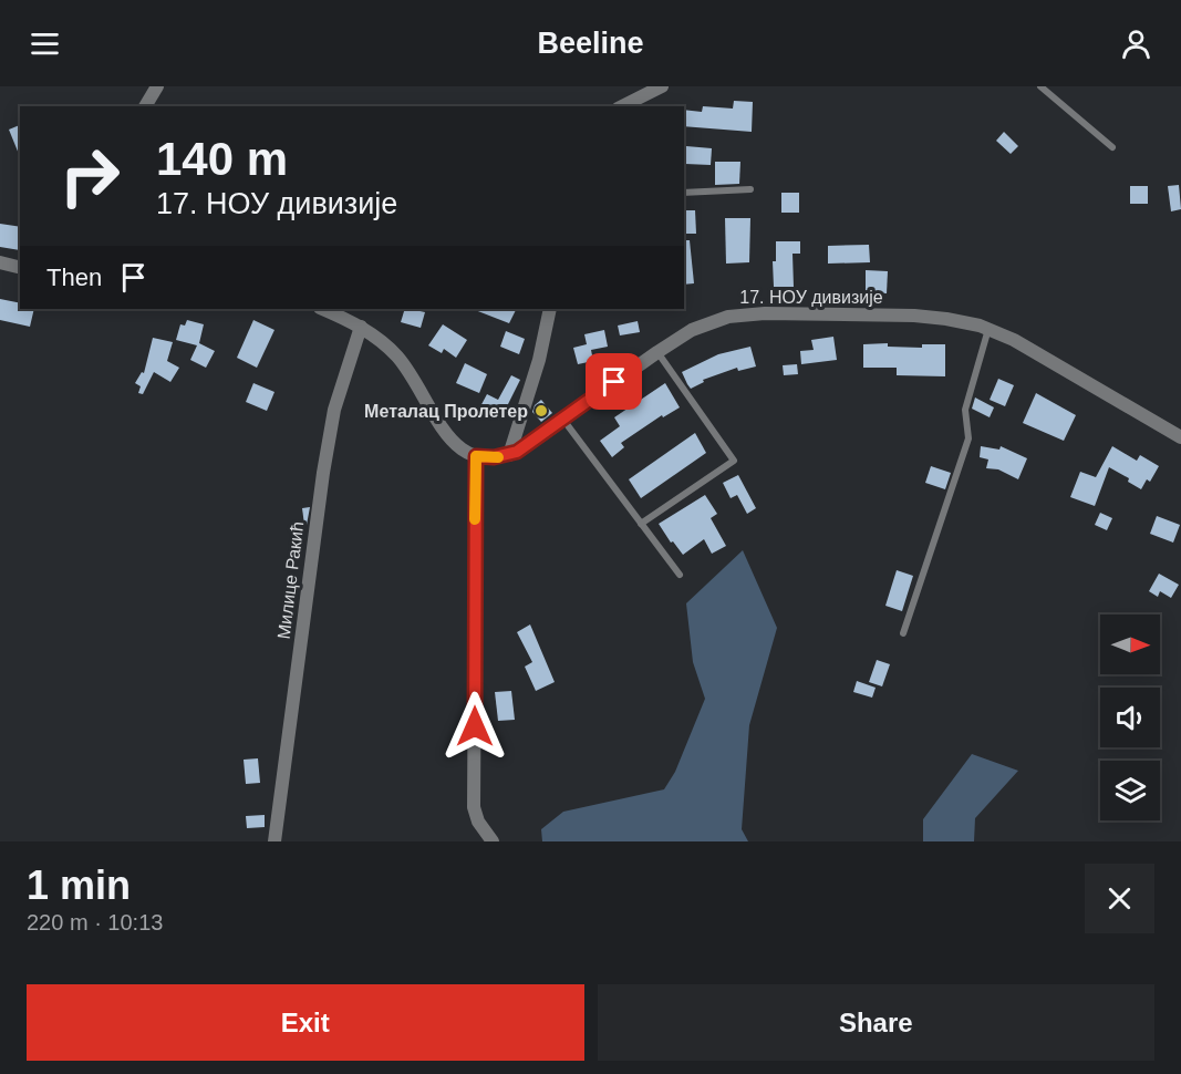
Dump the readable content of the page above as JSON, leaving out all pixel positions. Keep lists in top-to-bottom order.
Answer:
{
  "streets": {
    "street": ["17. НОУ дивизије", "Милице Ракић"]
  },
  "places": ["Металац Пролетер"],
  "north": "right",
  "page": {
    "header": "Beeline",
    "turn": ["140 m", "17. НОУ дивизије"],
    "then": "Then",
    "heading": ["1 min", "220 m · 10:13"],
    "buttons": ["Exit", "Share"]
  }
}
